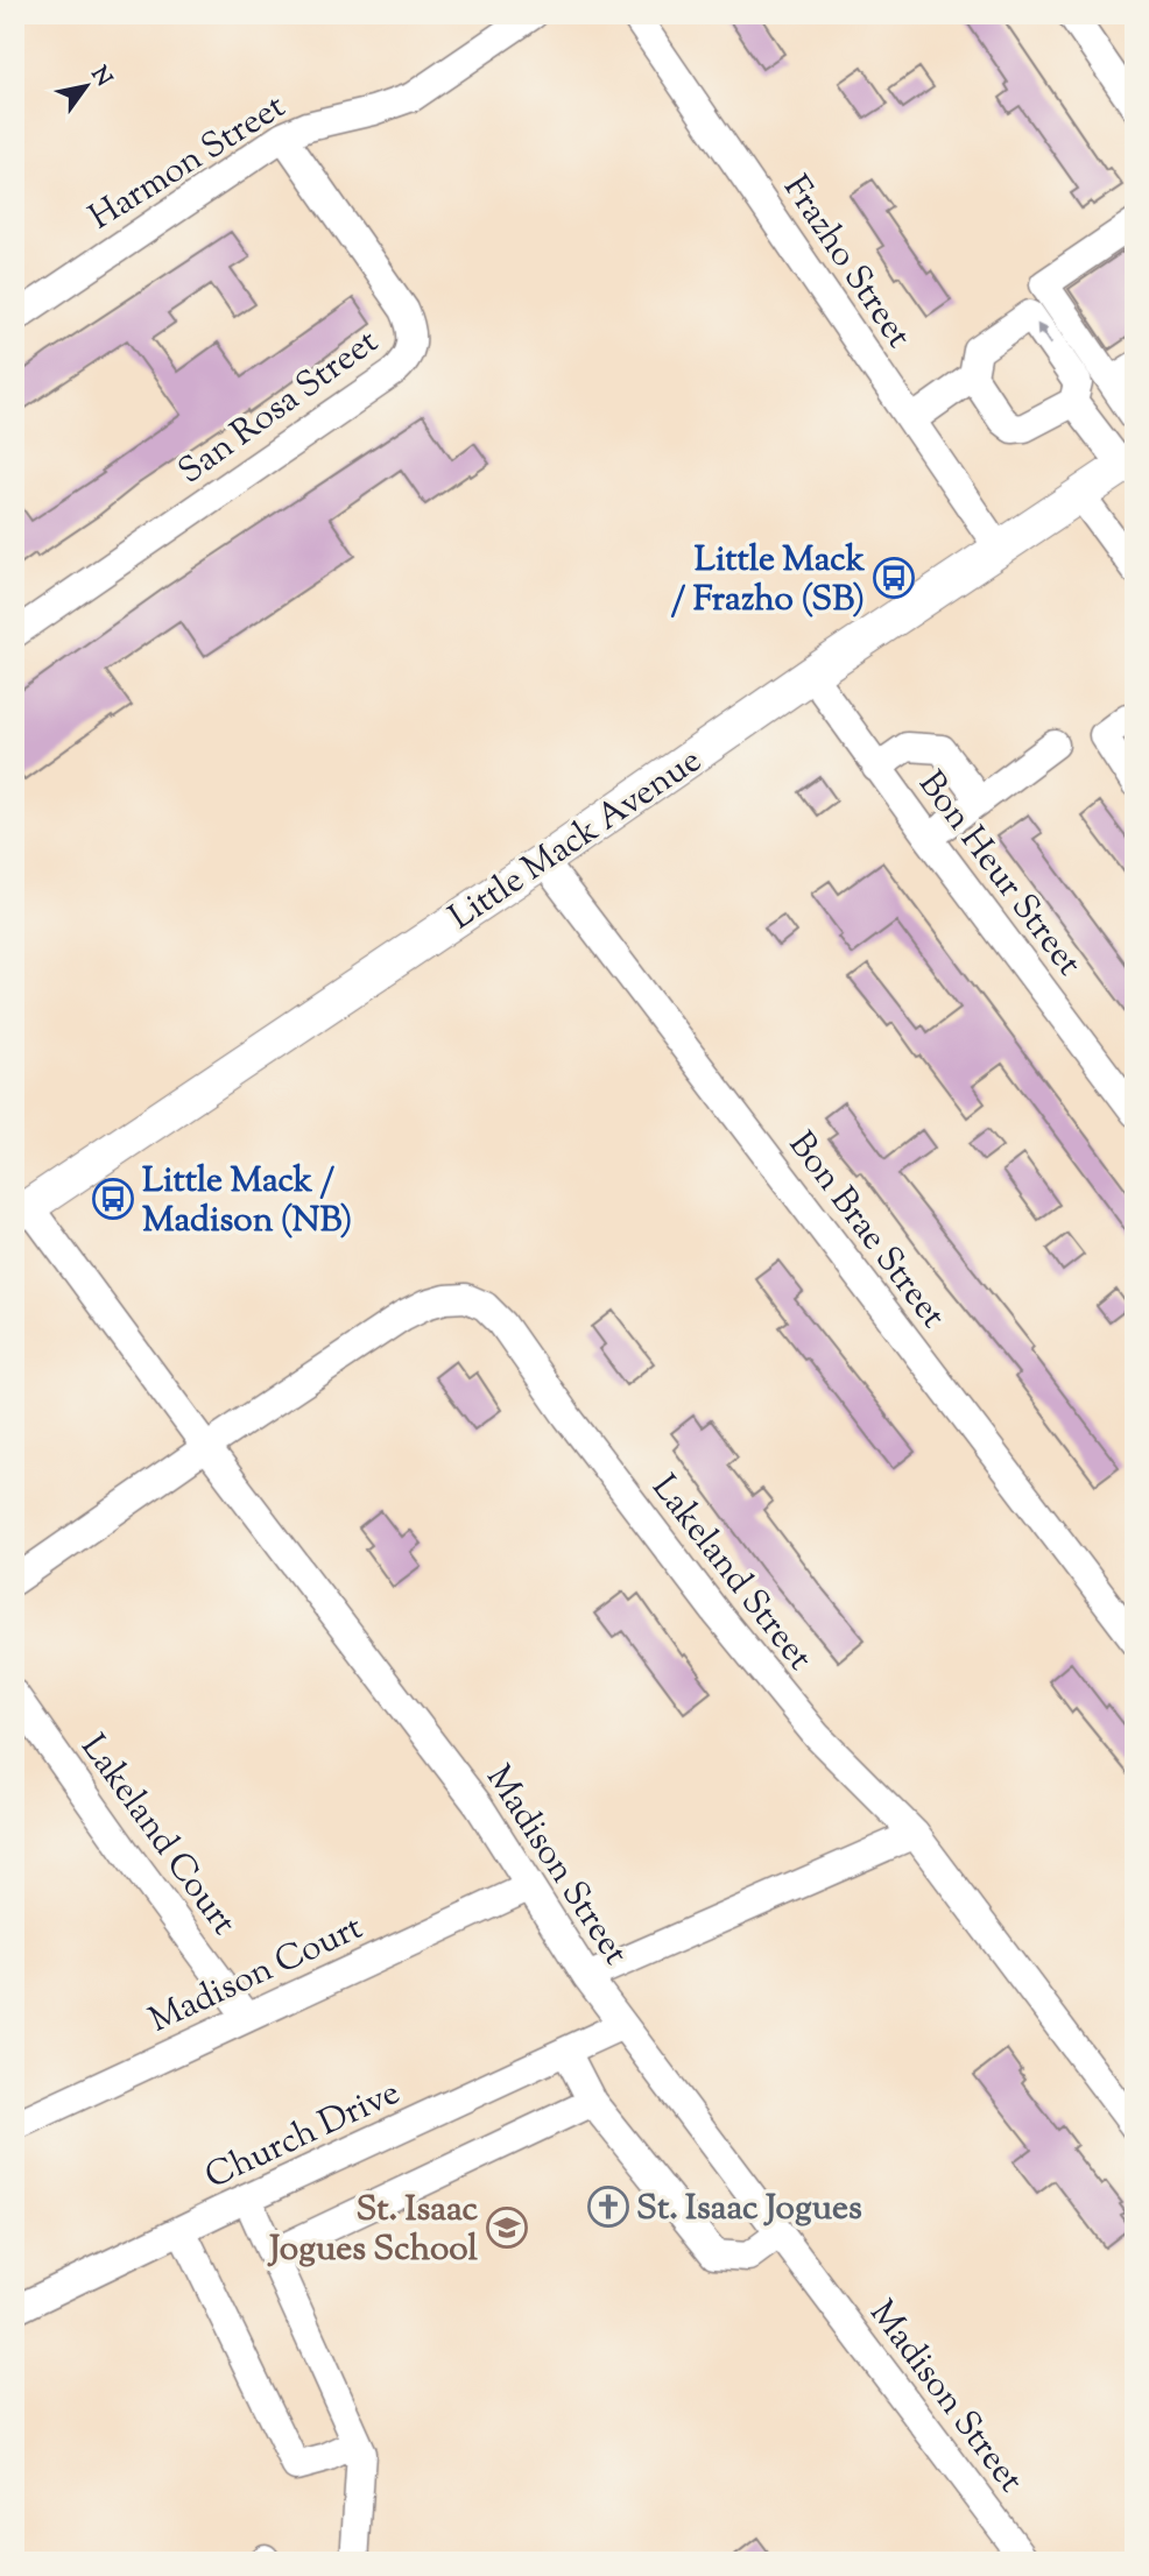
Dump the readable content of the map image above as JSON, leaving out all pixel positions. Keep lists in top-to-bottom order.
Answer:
{
  "streets": {
    "main road": ["Little Mack Avenue"],
    "street": [
      "Harmon Street",
      "Frazho Street",
      "San Rosa Street",
      "Bon Heur Street",
      "Bon Brae Street",
      "Lakeland Street",
      "Lakeland Court",
      "Madison Street",
      "Madison Court",
      "Church Drive"
    ]
  },
  "crossings": [
    ["Harmon Street", "San Rosa Street"],
    ["Frazho Street", "Little Mack Avenue"],
    ["Little Mack Avenue", "Bon Heur Street"],
    ["Little Mack Avenue", "Bon Brae Street"],
    ["Little Mack Avenue", "Madison Street"],
    ["Lakeland Street", "Madison Street"],
    ["Lakeland Court", "Madison Court"],
    ["Madison Street", "Madison Court"],
    ["Madison Street", "Church Drive"]
  ],
  "places": {
    "bus stop": ["Little Mack / Frazho (SB)", "Little Mack / Madison (NB)"],
    "church": ["St. Isaac Jogues"],
    "school or university": ["St. Isaac Jogues School"]
  },
  "north": "top right"
}
